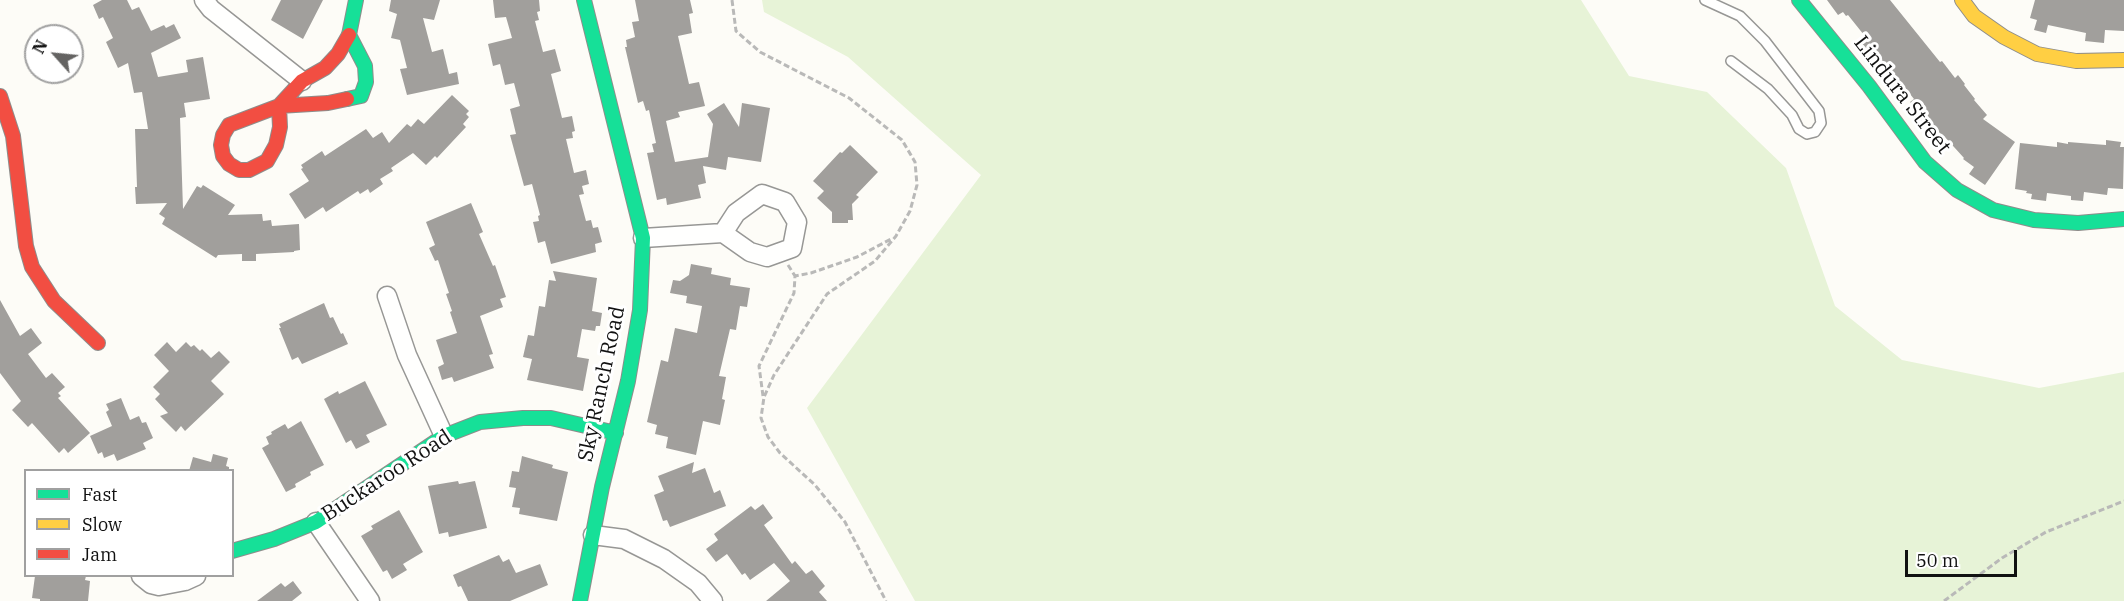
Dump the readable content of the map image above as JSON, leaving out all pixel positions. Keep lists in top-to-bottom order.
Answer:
{
  "streets": {
    "street": ["Lindura Street", "Sky Ranch Road", "Buckaroo Road"]
  },
  "crossings": [
    ["Sky Ranch Road", "Buckaroo Road"]
  ],
  "legend": ["Fast", "Slow", "Jam"],
  "scale_bar": "50 m",
  "north": "top left"
}
